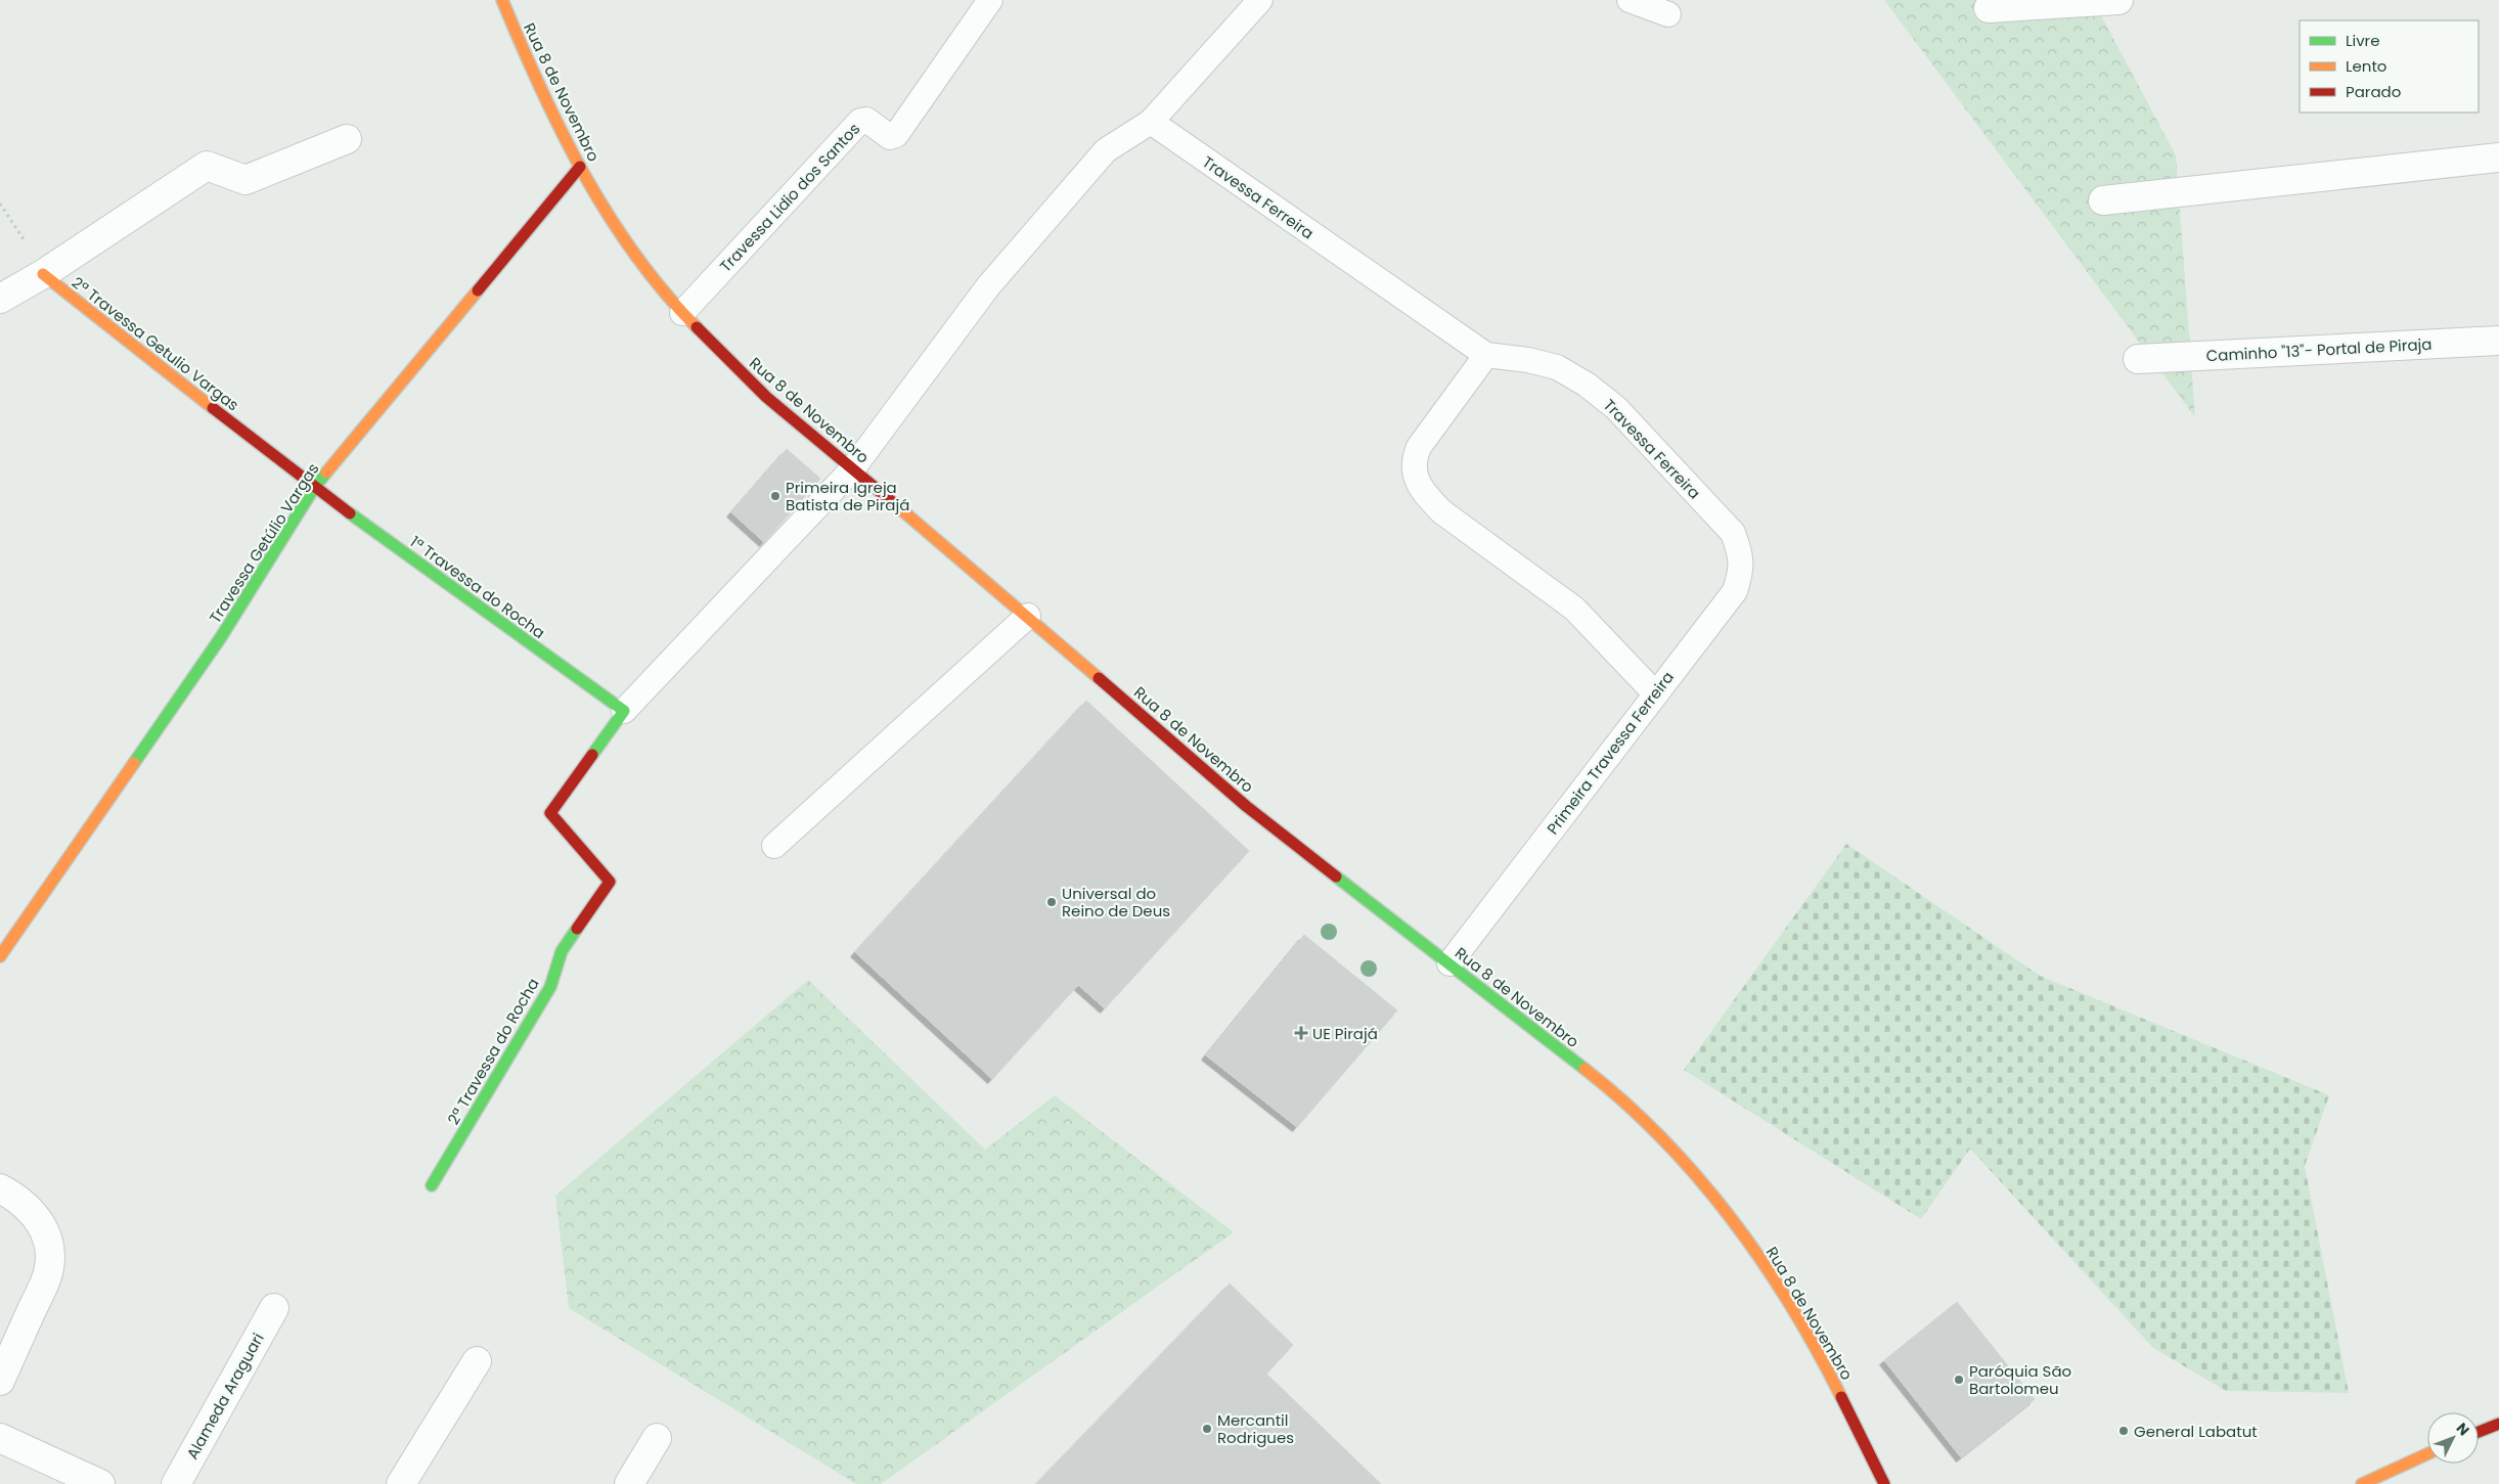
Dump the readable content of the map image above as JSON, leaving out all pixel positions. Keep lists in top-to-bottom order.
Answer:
{
  "streets": {
    "street": [
      "Rua 8 de Novembro",
      "2ª Travessa Getulio Vargas",
      "Caminho \"13\"- Portal de Piraja",
      "Travessa Getúlio Vargas",
      "1ª Travessa do Rocha",
      "2ª Travessa do Rocha",
      "Alameda Araguari"
    ],
    "lane": ["Travessa Lidio dos Santos", "Travessa Ferreira", "Primeira Travessa Ferreira"]
  },
  "crossings": [
    ["Rua 8 de Novembro", "Travessa Lidio dos Santos"],
    ["Rua 8 de Novembro", "Travessa Getúlio Vargas"],
    ["Rua 8 de Novembro", "Primeira Travessa Ferreira"],
    ["Travessa Ferreira", "Primeira Travessa Ferreira"],
    ["2ª Travessa Getulio Vargas", "Travessa Getúlio Vargas"],
    ["2ª Travessa Getulio Vargas", "1ª Travessa do Rocha"],
    ["Travessa Getúlio Vargas", "1ª Travessa do Rocha"],
    ["1ª Travessa do Rocha", "2ª Travessa do Rocha"]
  ],
  "places": {
    "other": [
      "Primeira Igreja Batista de Pirajá",
      "Universal do Reino de Deus",
      "Paróquia São Bartolomeu",
      "Mercantil Rodrigues",
      "General Labatut"
    ],
    "health": ["UE Pirajá"]
  },
  "legend": ["Livre", "Lento", "Parado"],
  "north": "top right"
}
